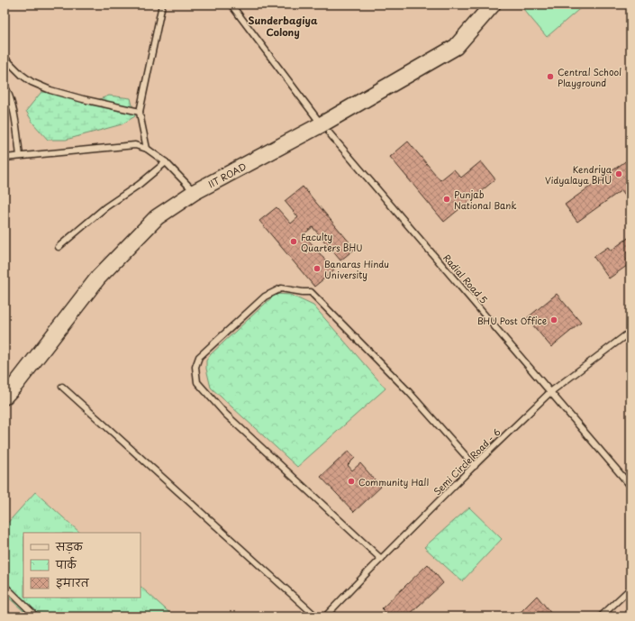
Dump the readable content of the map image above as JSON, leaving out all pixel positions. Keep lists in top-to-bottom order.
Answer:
{
  "streets": {
    "street": ["IIT ROAD"],
    "lane": ["Radial Road 5", "Semi Circle Road - 6"]
  },
  "crossings": [
    ["IIT ROAD", "Radial Road 5"],
    ["Radial Road 5", "Semi Circle Road - 6"]
  ],
  "districts": ["Sunderbagiya Colony"],
  "places": [
    "Central School Playground",
    "Kendriya Vidyalaya BHU",
    "Punjab National Bank",
    "Faculty Quarters BHU",
    "Banaras Hindu University",
    "BHU Post Office",
    "Community Hall"
  ],
  "legend": ["सड़क", "पार्क", "इमारत"]
}
